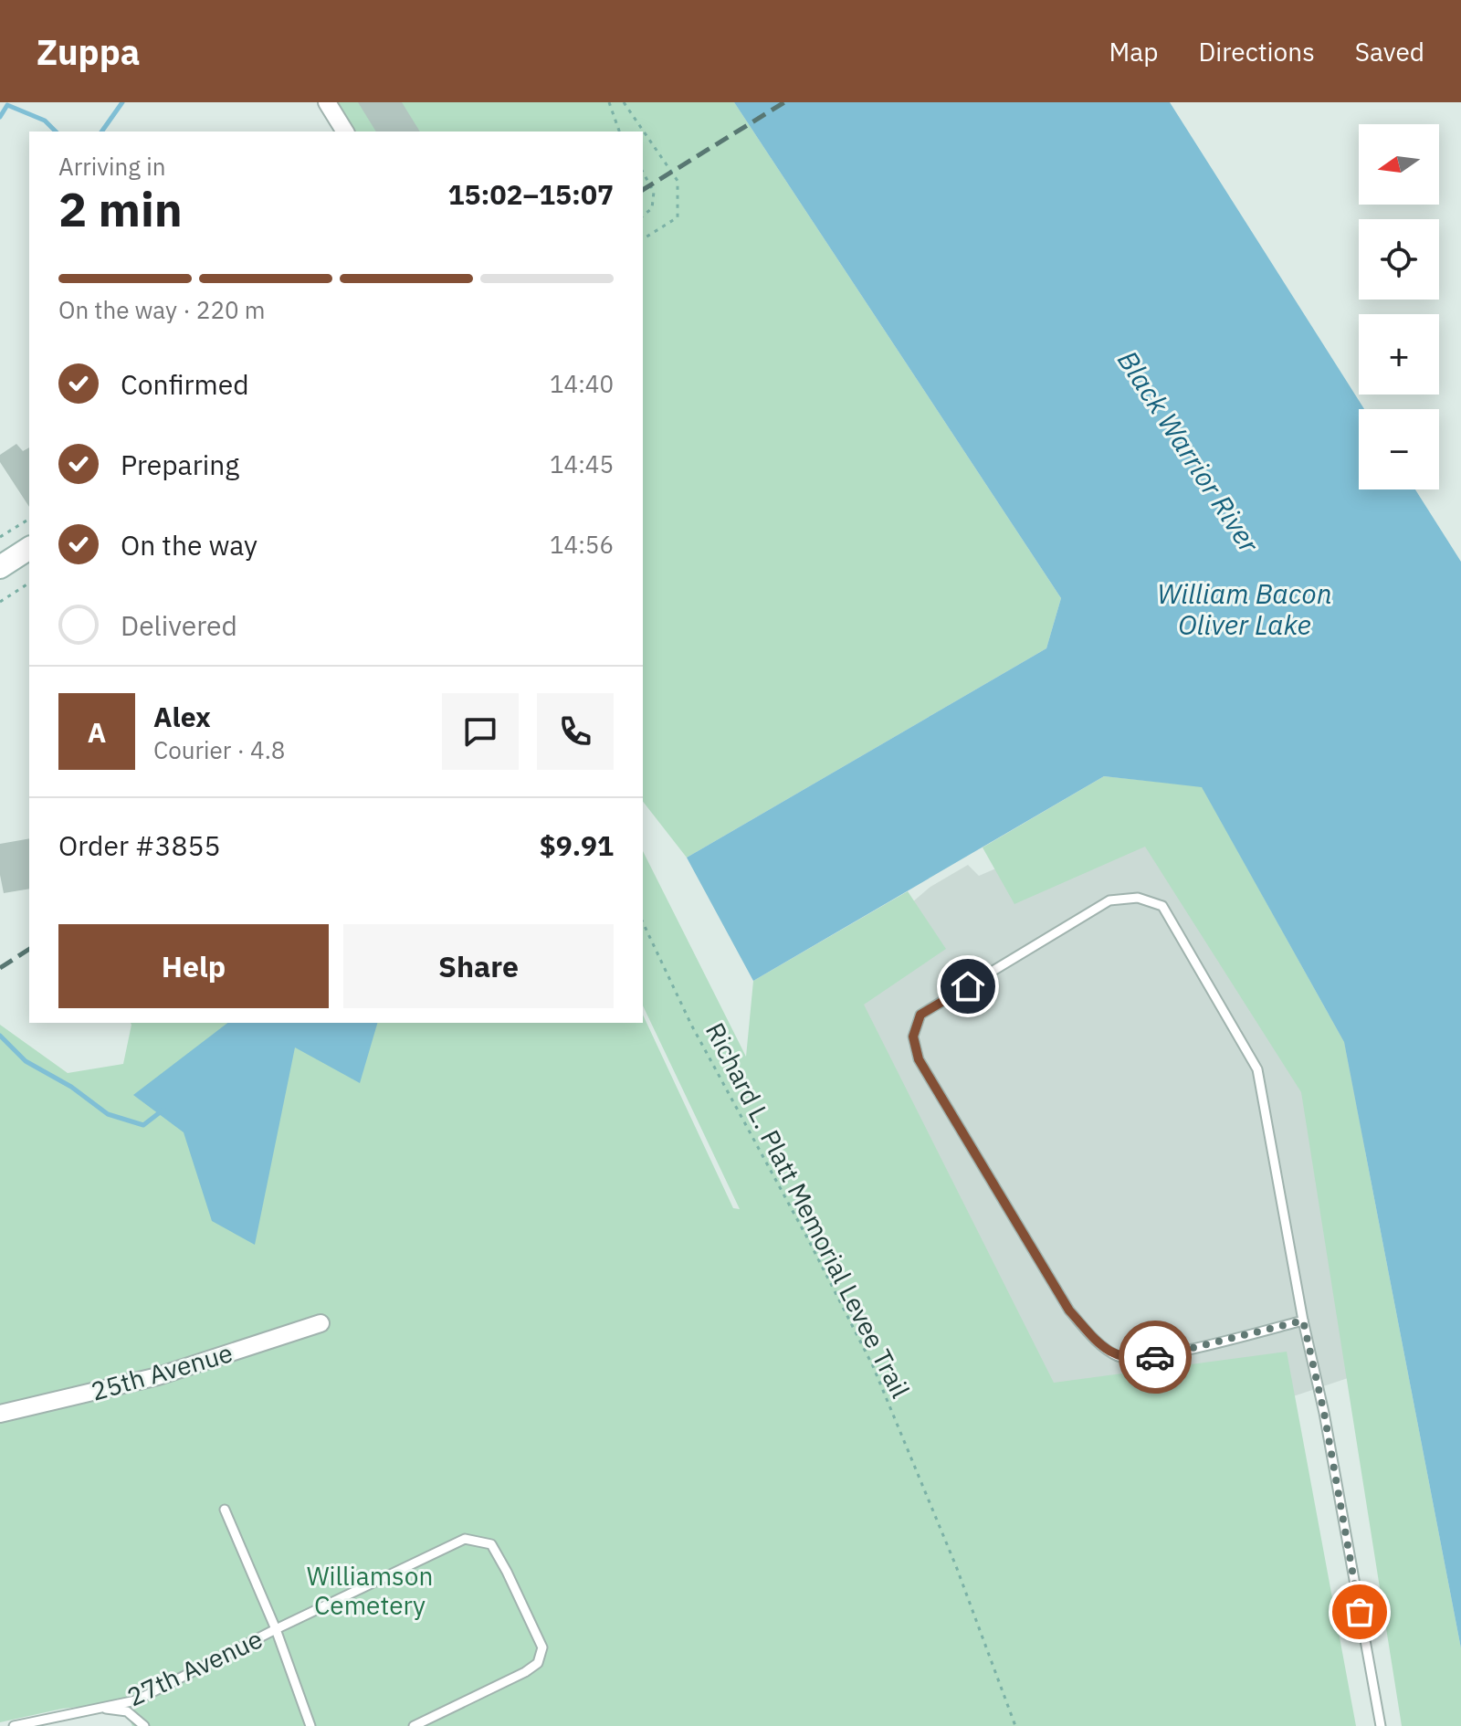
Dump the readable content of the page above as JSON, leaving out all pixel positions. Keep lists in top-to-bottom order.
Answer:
{
  "streets": {
    "street": ["25th Avenue"],
    "lane": ["27th Avenue"],
    "path": ["Richard L. Platt Memorial Levee Trail"]
  },
  "water": ["Black Warrior River", "William Bacon Oliver Lake"],
  "parks": ["Williamson Cemetery"],
  "north": "left",
  "page": {
    "header": "Zuppa",
    "nav": ["Map", "Directions", "Saved"],
    "map_buttons": ["+", "−"],
    "heading": ["2 min", "Arriving in", "15:02–15:07"],
    "panel": [
      "Alex",
      "Courier · 4.8",
      "Order #3855",
      "$9.91"
    ],
    "bar": "On the way · 220 m",
    "list": [
      ["Confirmed", "14:40"],
      ["Preparing", "14:45"],
      ["On the way", "14:56"],
      "Delivered"
    ],
    "round": "A",
    "buttons": ["Help", "Share"]
  }
}
